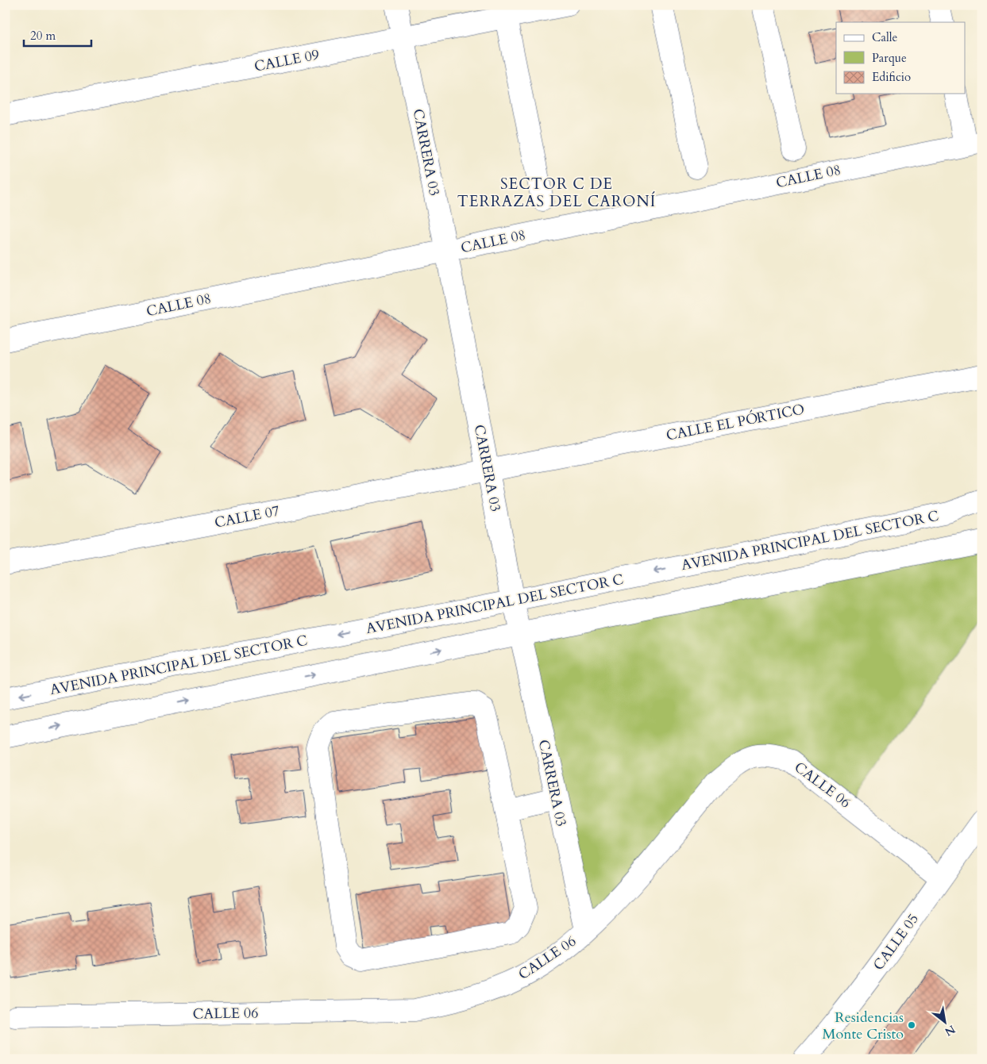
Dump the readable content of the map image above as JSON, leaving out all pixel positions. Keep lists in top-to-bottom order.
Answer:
{
  "streets": {
    "street": [
      "CALLE 09",
      "CARRERA 03",
      "CALLE 08",
      "CALLE EL PÓRTICO",
      "CALLE 07",
      "AVENIDA PRINCIPAL DEL SECTOR C",
      "CALLE 06",
      "CALLE 05"
    ]
  },
  "crossings": [
    ["CALLE 09", "CARRERA 03"],
    ["CARRERA 03", "CALLE 08"],
    ["CARRERA 03", "CALLE EL PÓRTICO"],
    ["CARRERA 03", "CALLE 07"],
    ["CARRERA 03", "AVENIDA PRINCIPAL DEL SECTOR C"],
    ["CARRERA 03", "CALLE 06"],
    ["CALLE EL PÓRTICO", "CALLE 07"],
    ["CALLE 06", "CALLE 05"]
  ],
  "districts": ["SECTOR C DE TERRAZAS DEL CARONÍ"],
  "places": ["Residencias Monte Cristo"],
  "legend": ["Calle", "Parque", "Edificio"],
  "scale_bar": "20 m",
  "north": "bottom right"
}
